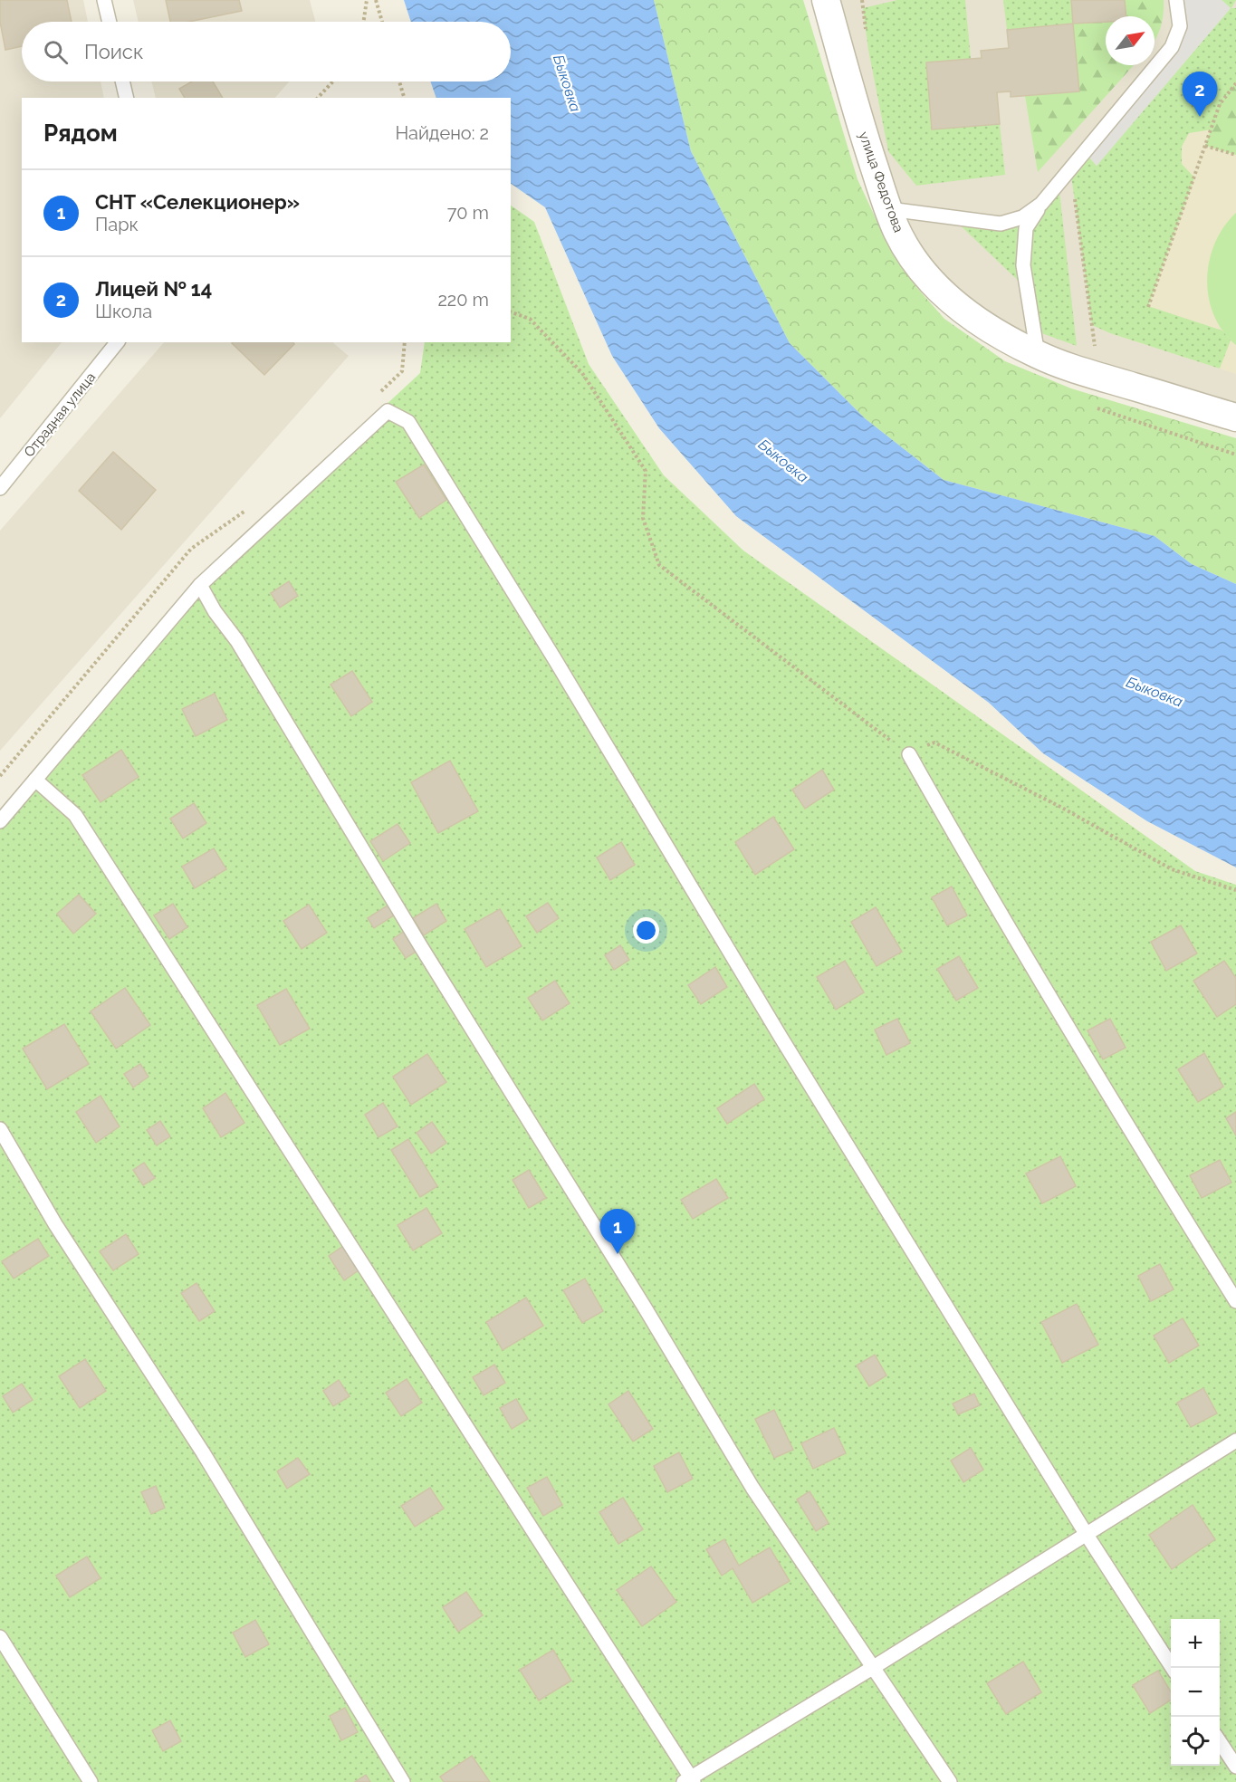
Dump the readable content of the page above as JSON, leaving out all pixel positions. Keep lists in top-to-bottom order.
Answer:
{
  "streets": {
    "street": ["улица Федотова"],
    "lane": ["Отрадная улица"]
  },
  "water": ["Быковка"],
  "north": "top right",
  "page": {
    "search": "Поиск",
    "pins": ["2", "1"],
    "heading": ["Рядом", "Найдено: 2"],
    "list": [
      {
        "mark": "1",
        "name": "СНТ «Селекционер»",
        "note": "Парк",
        "value": "70 m"
      },
      {
        "mark": "2",
        "name": "Лицей № 14",
        "note": "Школа",
        "value": "220 m"
      }
    ],
    "map_buttons": ["+", "−"]
  }
}
